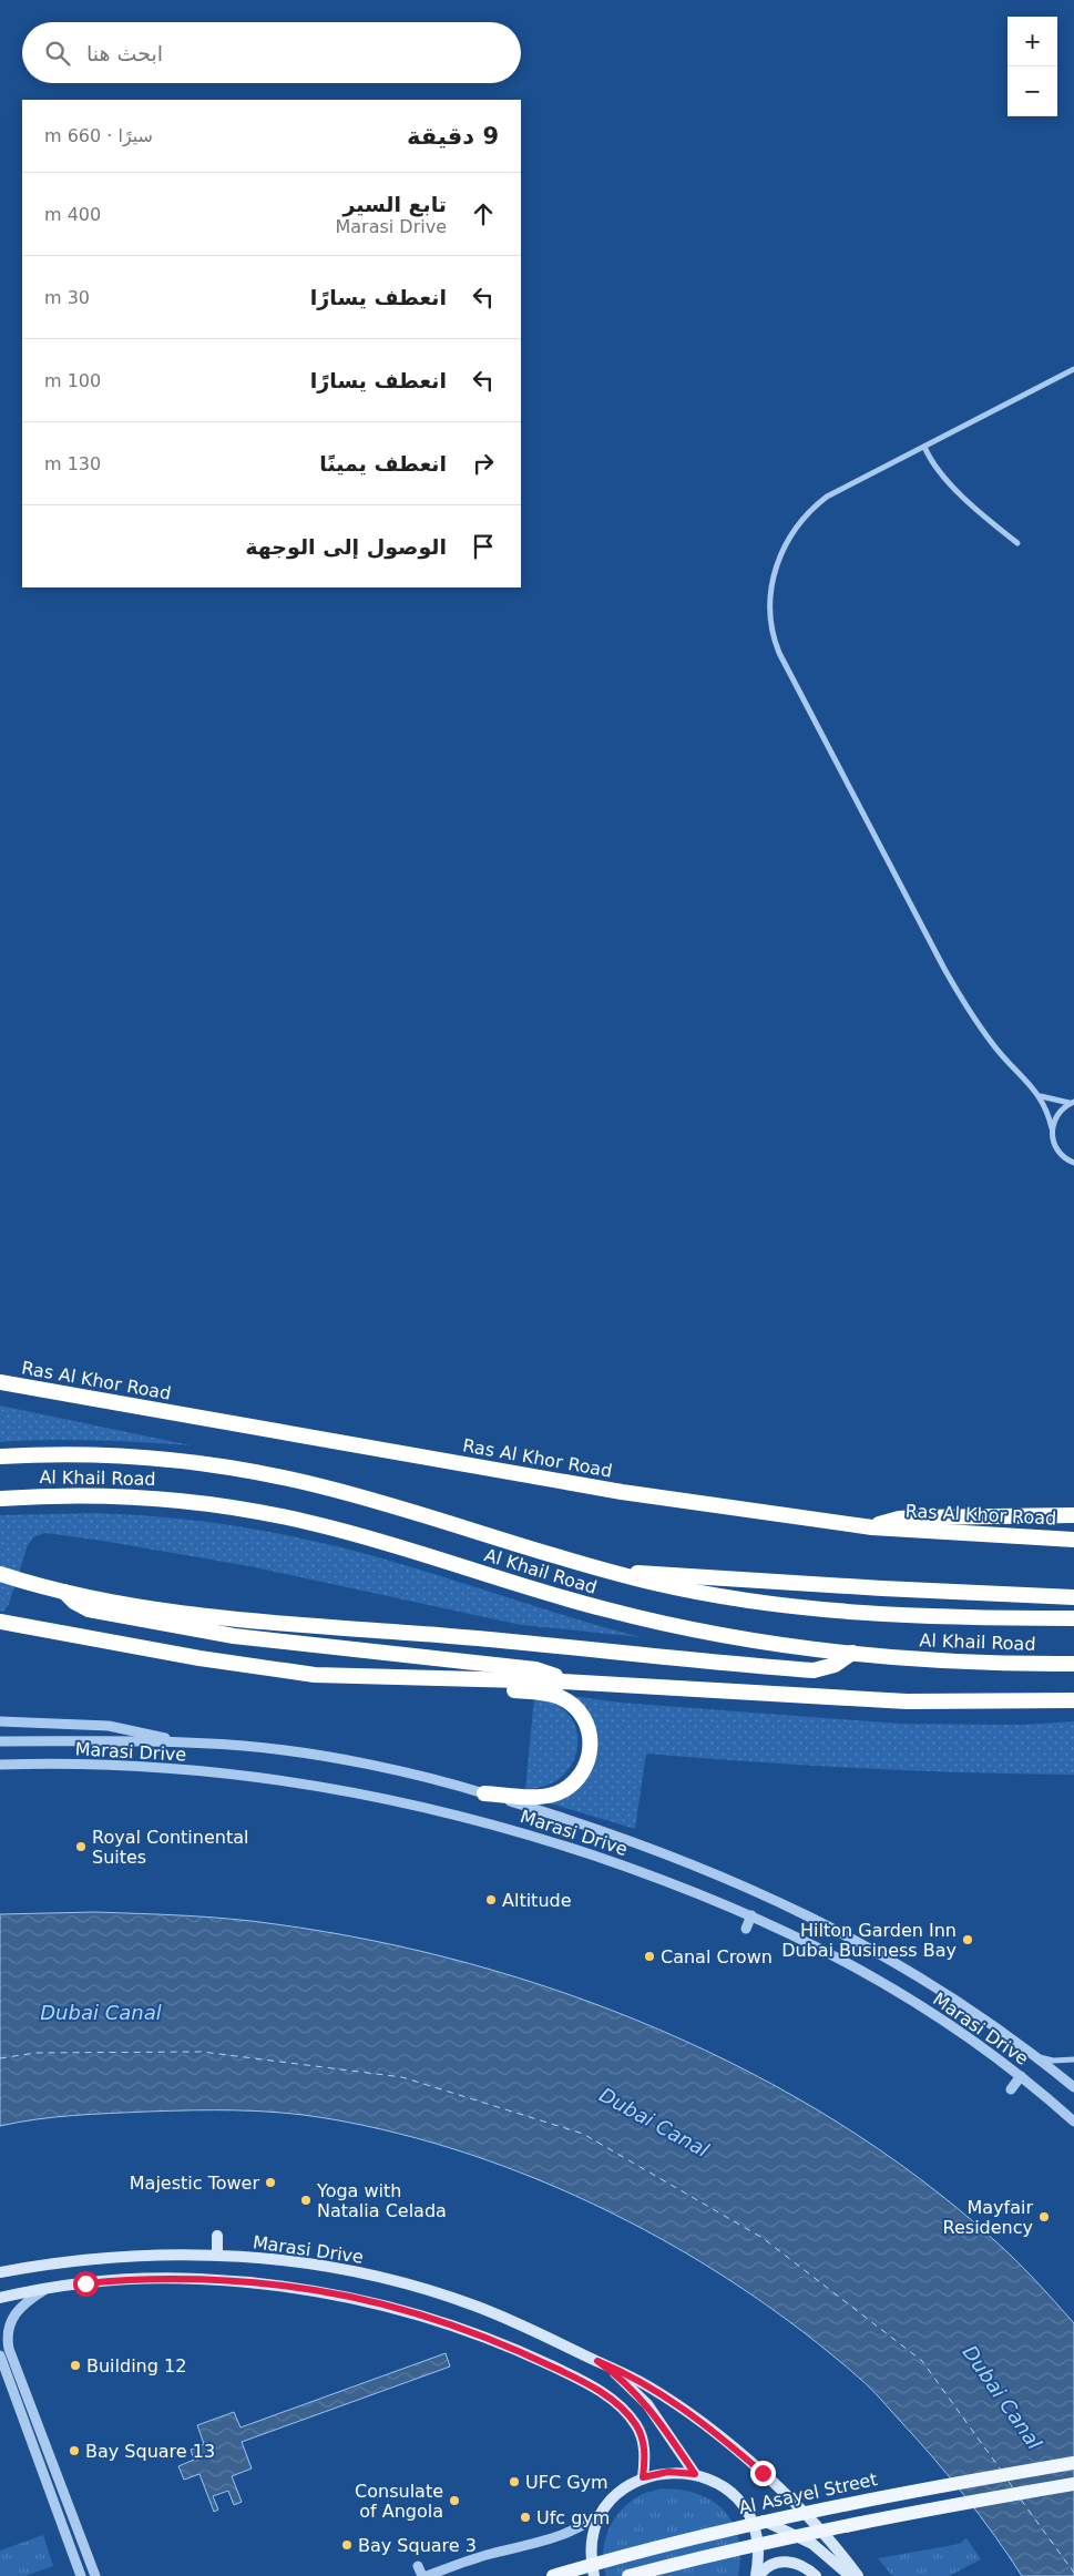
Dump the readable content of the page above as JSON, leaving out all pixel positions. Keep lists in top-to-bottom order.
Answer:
{
  "streets": {
    "highway": ["Ras Al Khor Road", "Al Khail Road"],
    "main road": ["Marasi Drive", "Al Asayel Street"]
  },
  "water": ["Dubai Canal"],
  "places": [
    "Royal Continental Suites",
    "Altitude",
    "Hilton Garden Inn Dubai Business Bay",
    "Canal Crown",
    "Majestic Tower",
    "Yoga with Natalia Celada",
    "Mayfair Residency",
    "Building 12",
    "Bay Square 13",
    "UFC Gym",
    "Consulate of Angola",
    "Ufc gym",
    "Bay Square 3"
  ],
  "page": {
    "map_buttons": ["+", "−"],
    "search": "ابحث هنا",
    "heading": ["9 دقيقة", "سيرًا · 660 m"],
    "list": [
      ["تابع السير", "Marasi Drive", "400 m"],
      ["انعطف يسارًا", "30 m"],
      ["انعطف يسارًا", "100 m"],
      ["انعطف يمينًا", "130 m"],
      "الوصول إلى الوجهة"
    ]
  }
}
